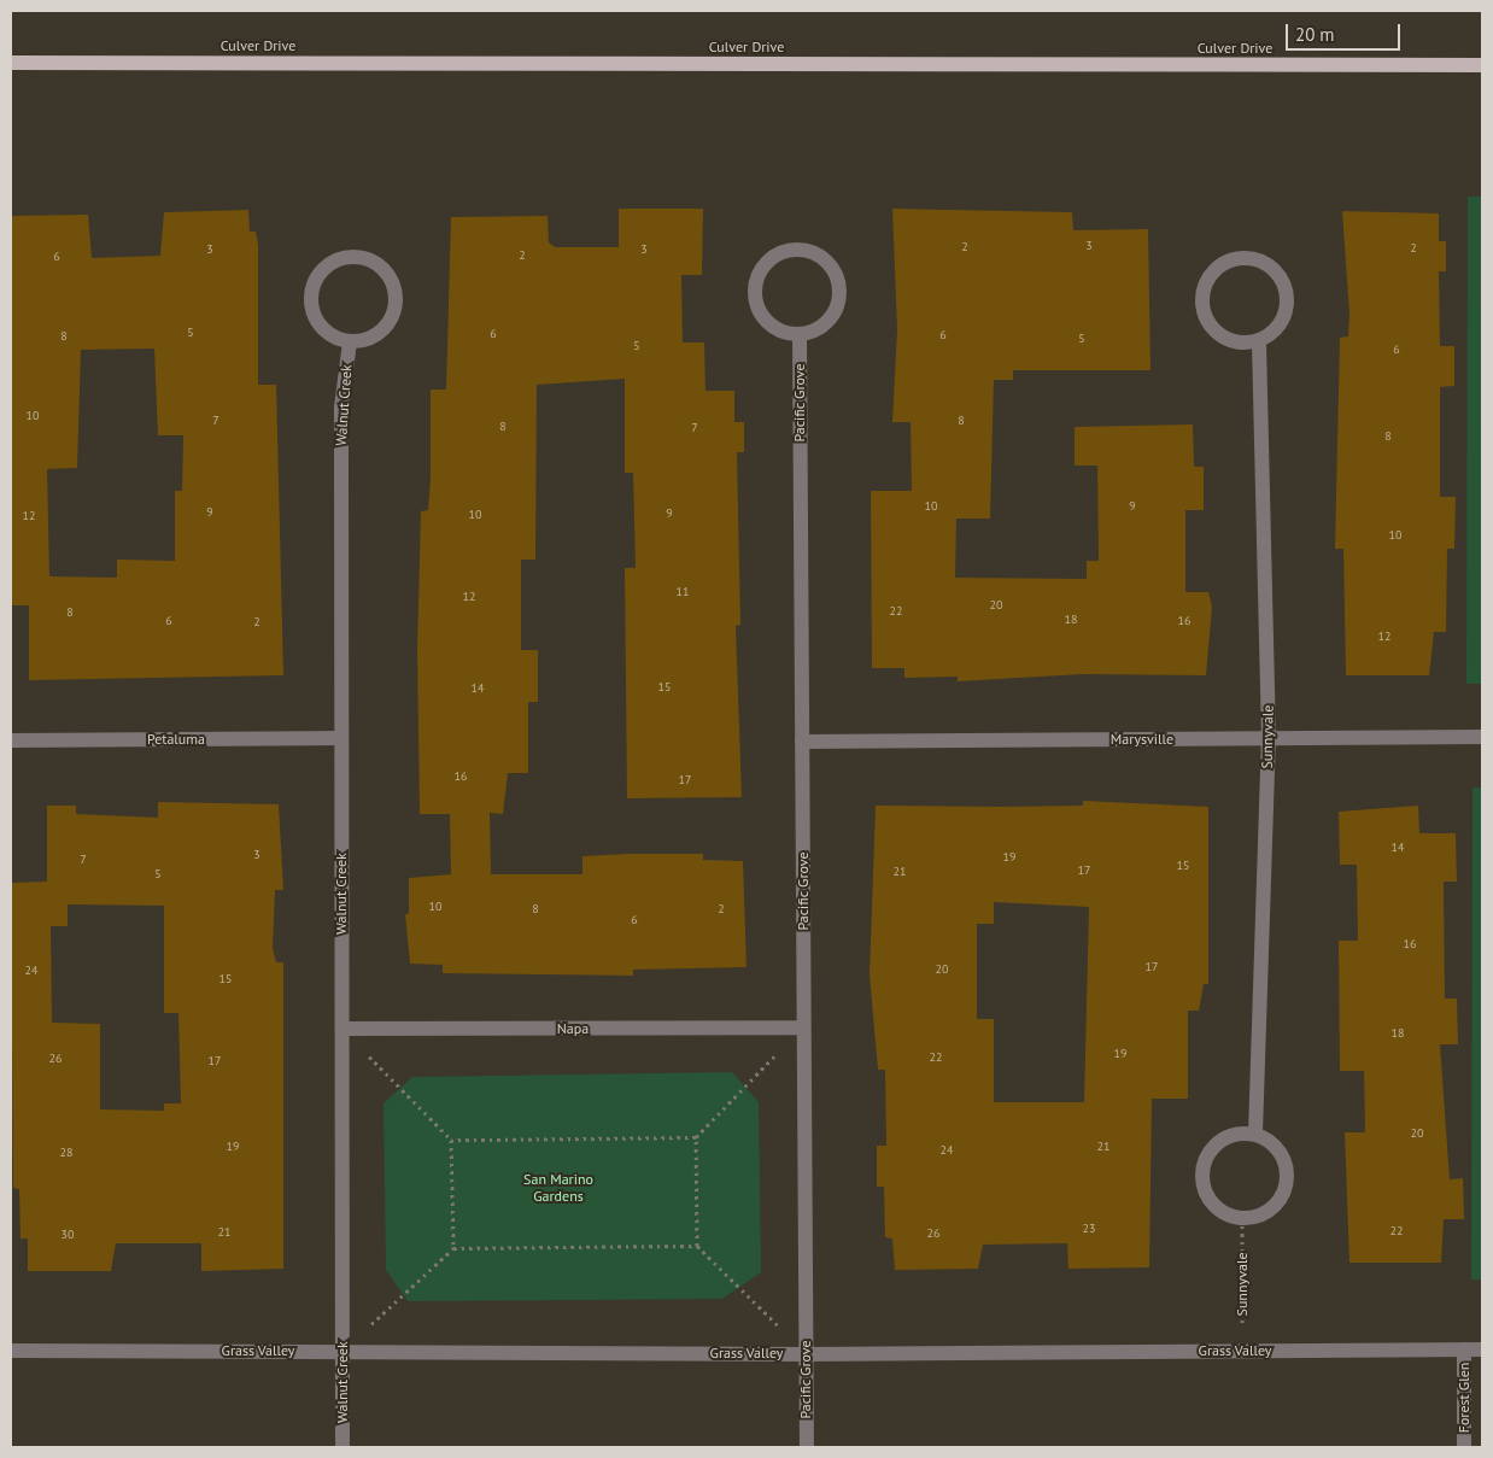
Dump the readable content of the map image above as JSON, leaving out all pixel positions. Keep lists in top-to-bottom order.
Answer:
{
  "streets": {
    "main road": ["Culver Drive"],
    "street": [
      "Pacific Grove",
      "Walnut Creek",
      "Sunnyvale",
      "Petaluma",
      "Marysville",
      "Napa",
      "Grass Valley",
      "Forest Glen"
    ]
  },
  "crossings": [
    ["Pacific Grove", "Marysville"],
    ["Pacific Grove", "Napa"],
    ["Pacific Grove", "Grass Valley"],
    ["Walnut Creek", "Petaluma"],
    ["Walnut Creek", "Napa"],
    ["Walnut Creek", "Grass Valley"],
    ["Sunnyvale", "Marysville"],
    ["Sunnyvale", "Grass Valley"],
    ["Grass Valley", "Forest Glen"]
  ],
  "parks": ["San Marino Gardens"],
  "house_numbers": [
    "3",
    "2",
    "2",
    "3",
    "3",
    "2",
    "6",
    "5",
    "6",
    "6",
    "8",
    "5",
    "5",
    "6",
    "10",
    "7",
    "8",
    "8",
    "7",
    "8",
    "10",
    "9",
    "9",
    "9",
    "10",
    "12",
    "10",
    "11",
    "12",
    "20",
    "22",
    "8",
    "18",
    "6",
    "16",
    "2",
    "12",
    "15",
    "14",
    "16",
    "17",
    "14",
    "3",
    "19",
    "7",
    "15",
    "17",
    "21",
    "5",
    "10",
    "8",
    "2",
    "6",
    "16",
    "17",
    "20",
    "24",
    "15",
    "18",
    "19",
    "22",
    "26",
    "17",
    "20",
    "19",
    "21",
    "24",
    "28",
    "23",
    "22",
    "21",
    "26",
    "30"
  ],
  "scale_bar": "20 m"
}
